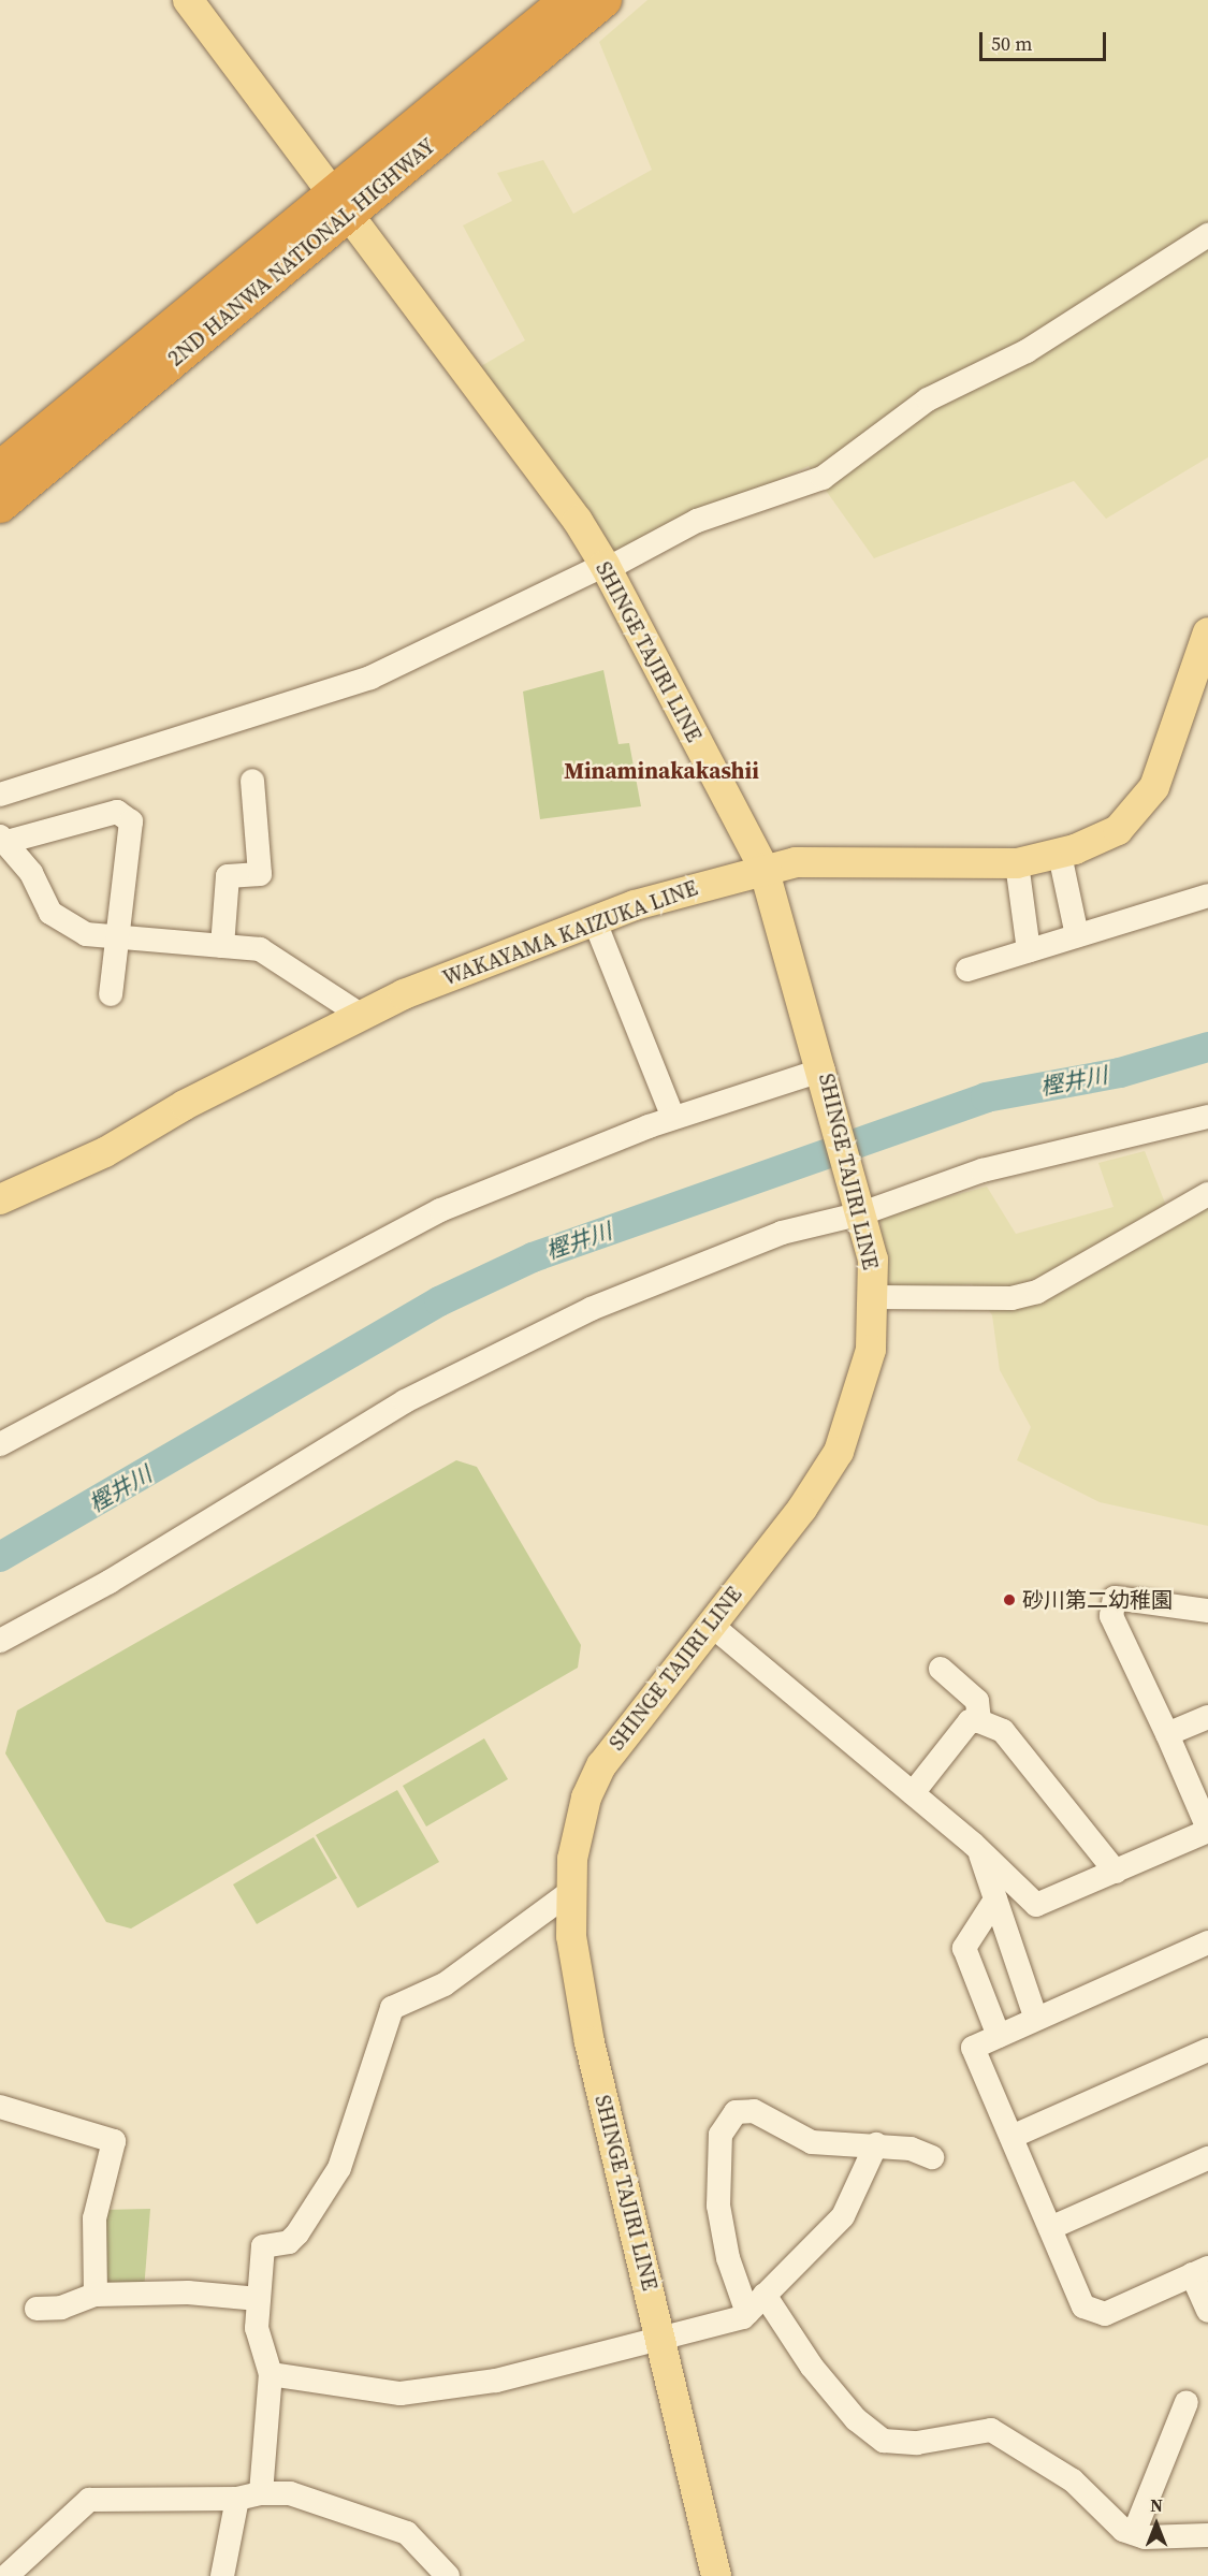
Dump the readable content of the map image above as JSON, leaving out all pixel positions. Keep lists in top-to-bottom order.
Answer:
{
  "streets": {
    "highway": ["2ND HANWA NATIONAL HIGHWAY"],
    "main road": ["SHINGE TAJIRI LINE", "WAKAYAMA KAIZUKA LINE"]
  },
  "crossings": [
    ["2ND HANWA NATIONAL HIGHWAY", "SHINGE TAJIRI LINE"],
    ["SHINGE TAJIRI LINE", "WAKAYAMA KAIZUKA LINE"]
  ],
  "districts": ["Minaminakakashii"],
  "water": ["樫井川"],
  "places": ["砂川第二幼稚園"],
  "scale_bar": "50 m",
  "north": "top"
}
